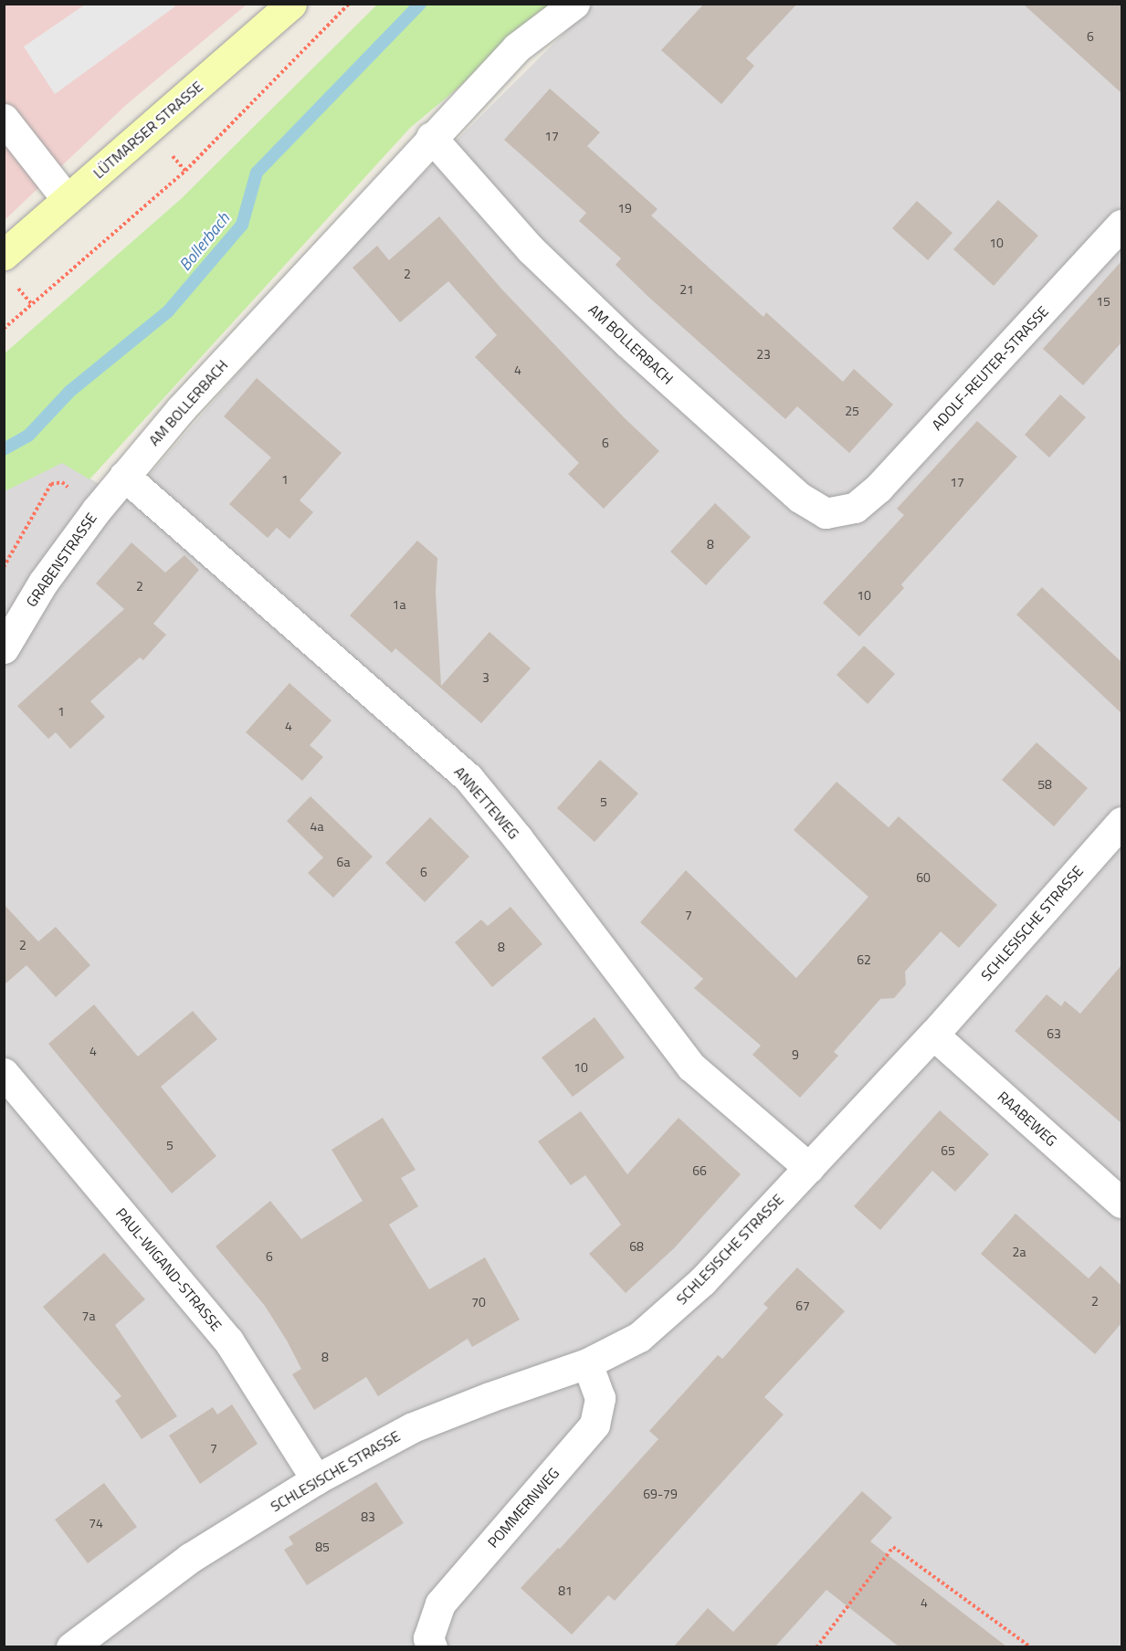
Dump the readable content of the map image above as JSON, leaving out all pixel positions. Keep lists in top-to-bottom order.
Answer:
{
  "streets": {
    "main road": ["LÜTMARSER STRASSE"],
    "street": [
      "AM BOLLERBACH",
      "ADOLF-REUTER-STRASSE",
      "GRABENSTRASSE",
      "ANNETTEWEG",
      "SCHLESISCHE STRASSE",
      "RAABEWEG",
      "PAUL-WIGAND-STRASSE",
      "POMMERNWEG"
    ]
  },
  "crossings": [
    ["AM BOLLERBACH", "ADOLF-REUTER-STRASSE"],
    ["AM BOLLERBACH", "GRABENSTRASSE"],
    ["AM BOLLERBACH", "ANNETTEWEG"],
    ["GRABENSTRASSE", "ANNETTEWEG"],
    ["ANNETTEWEG", "SCHLESISCHE STRASSE"],
    ["SCHLESISCHE STRASSE", "RAABEWEG"],
    ["SCHLESISCHE STRASSE", "PAUL-WIGAND-STRASSE"],
    ["SCHLESISCHE STRASSE", "POMMERNWEG"]
  ],
  "water": ["Bollerbach"],
  "house_numbers": [
    "6",
    "17",
    "19",
    "10",
    "2",
    "21",
    "15",
    "23",
    "4",
    "25",
    "6",
    "1",
    "17",
    "8",
    "2",
    "10",
    "1a",
    "3",
    "1",
    "4",
    "58",
    "5",
    "4a",
    "6a",
    "6",
    "60",
    "7",
    "2",
    "8",
    "62",
    "63",
    "4",
    "9",
    "10",
    "5",
    "65",
    "66",
    "68",
    "2a",
    "6",
    "2",
    "70",
    "67",
    "7a",
    "8",
    "7",
    "69-79",
    "83",
    "74",
    "85",
    "81",
    "4"
  ]
}
